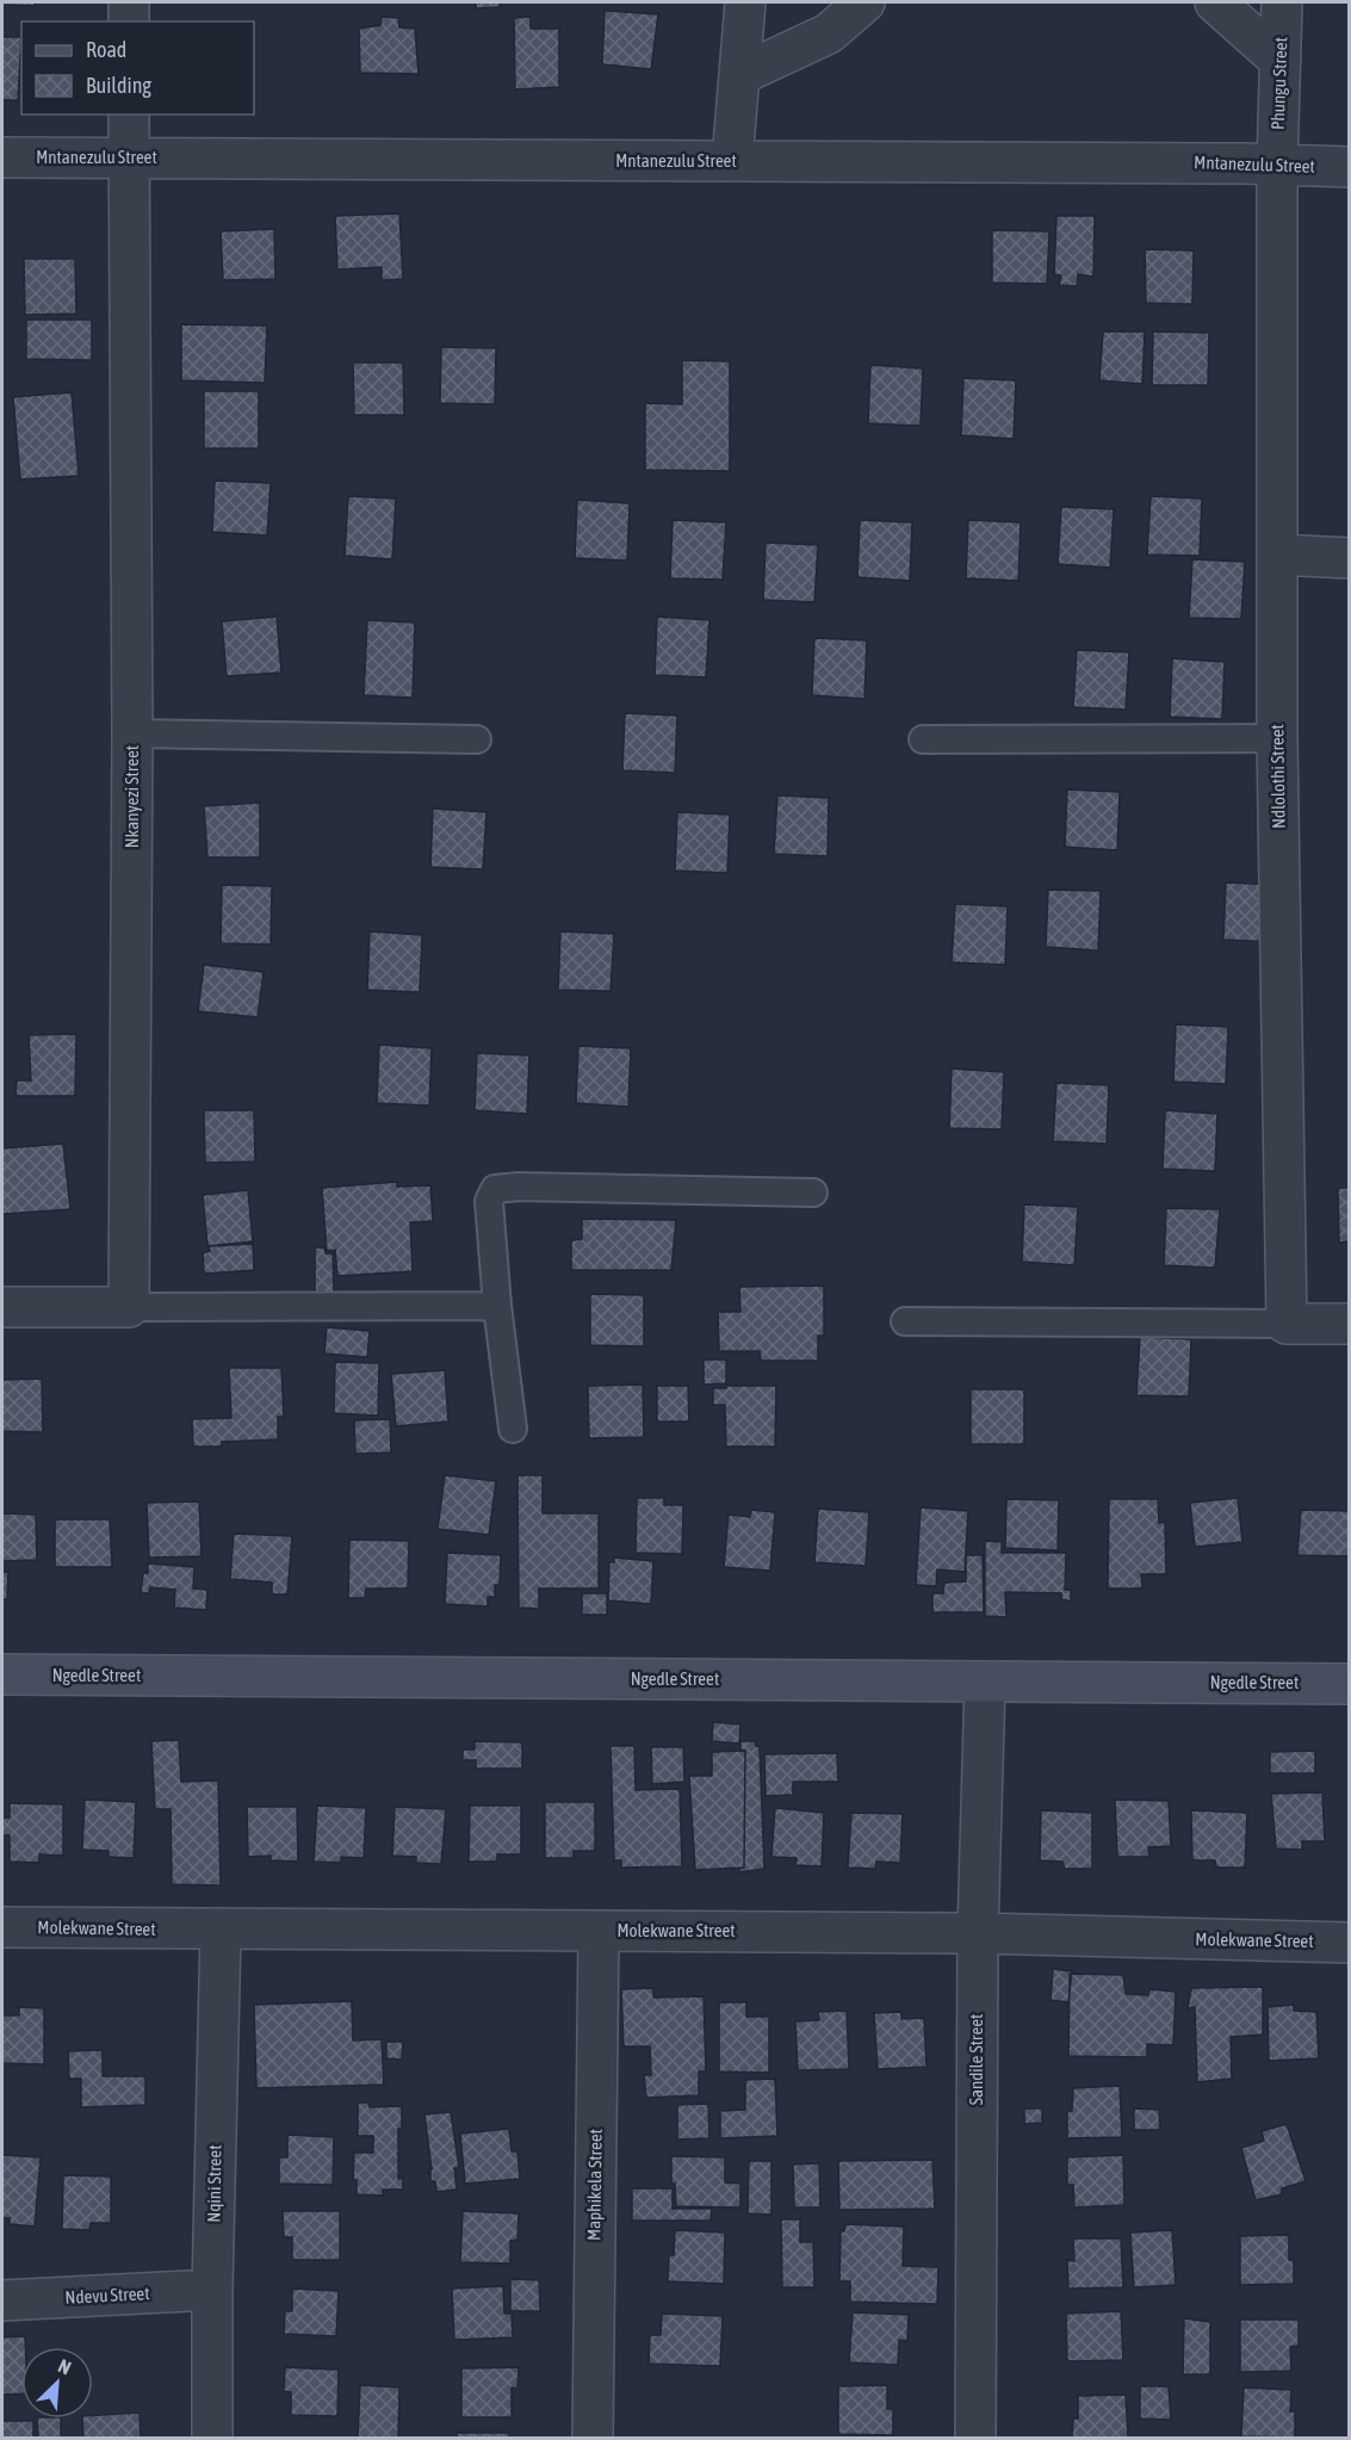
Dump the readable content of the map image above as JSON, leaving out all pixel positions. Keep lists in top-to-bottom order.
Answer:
{
  "streets": {
    "street": [
      "Phungu Street",
      "Mntanezulu Street",
      "Ndlolothi Street",
      "Nkanyezi Street",
      "Ngedle Street",
      "Molekwane Street",
      "Sandile Street",
      "Nqini Street",
      "Maphikela Street",
      "Ndevu Street"
    ]
  },
  "crossings": [
    ["Phungu Street", "Mntanezulu Street"],
    ["Phungu Street", "Ndlolothi Street"],
    ["Mntanezulu Street", "Ndlolothi Street"],
    ["Mntanezulu Street", "Nkanyezi Street"],
    ["Ngedle Street", "Sandile Street"],
    ["Molekwane Street", "Sandile Street"],
    ["Molekwane Street", "Nqini Street"],
    ["Molekwane Street", "Maphikela Street"],
    ["Nqini Street", "Ndevu Street"]
  ],
  "legend": ["Road", "Building"],
  "north": "top right"
}
